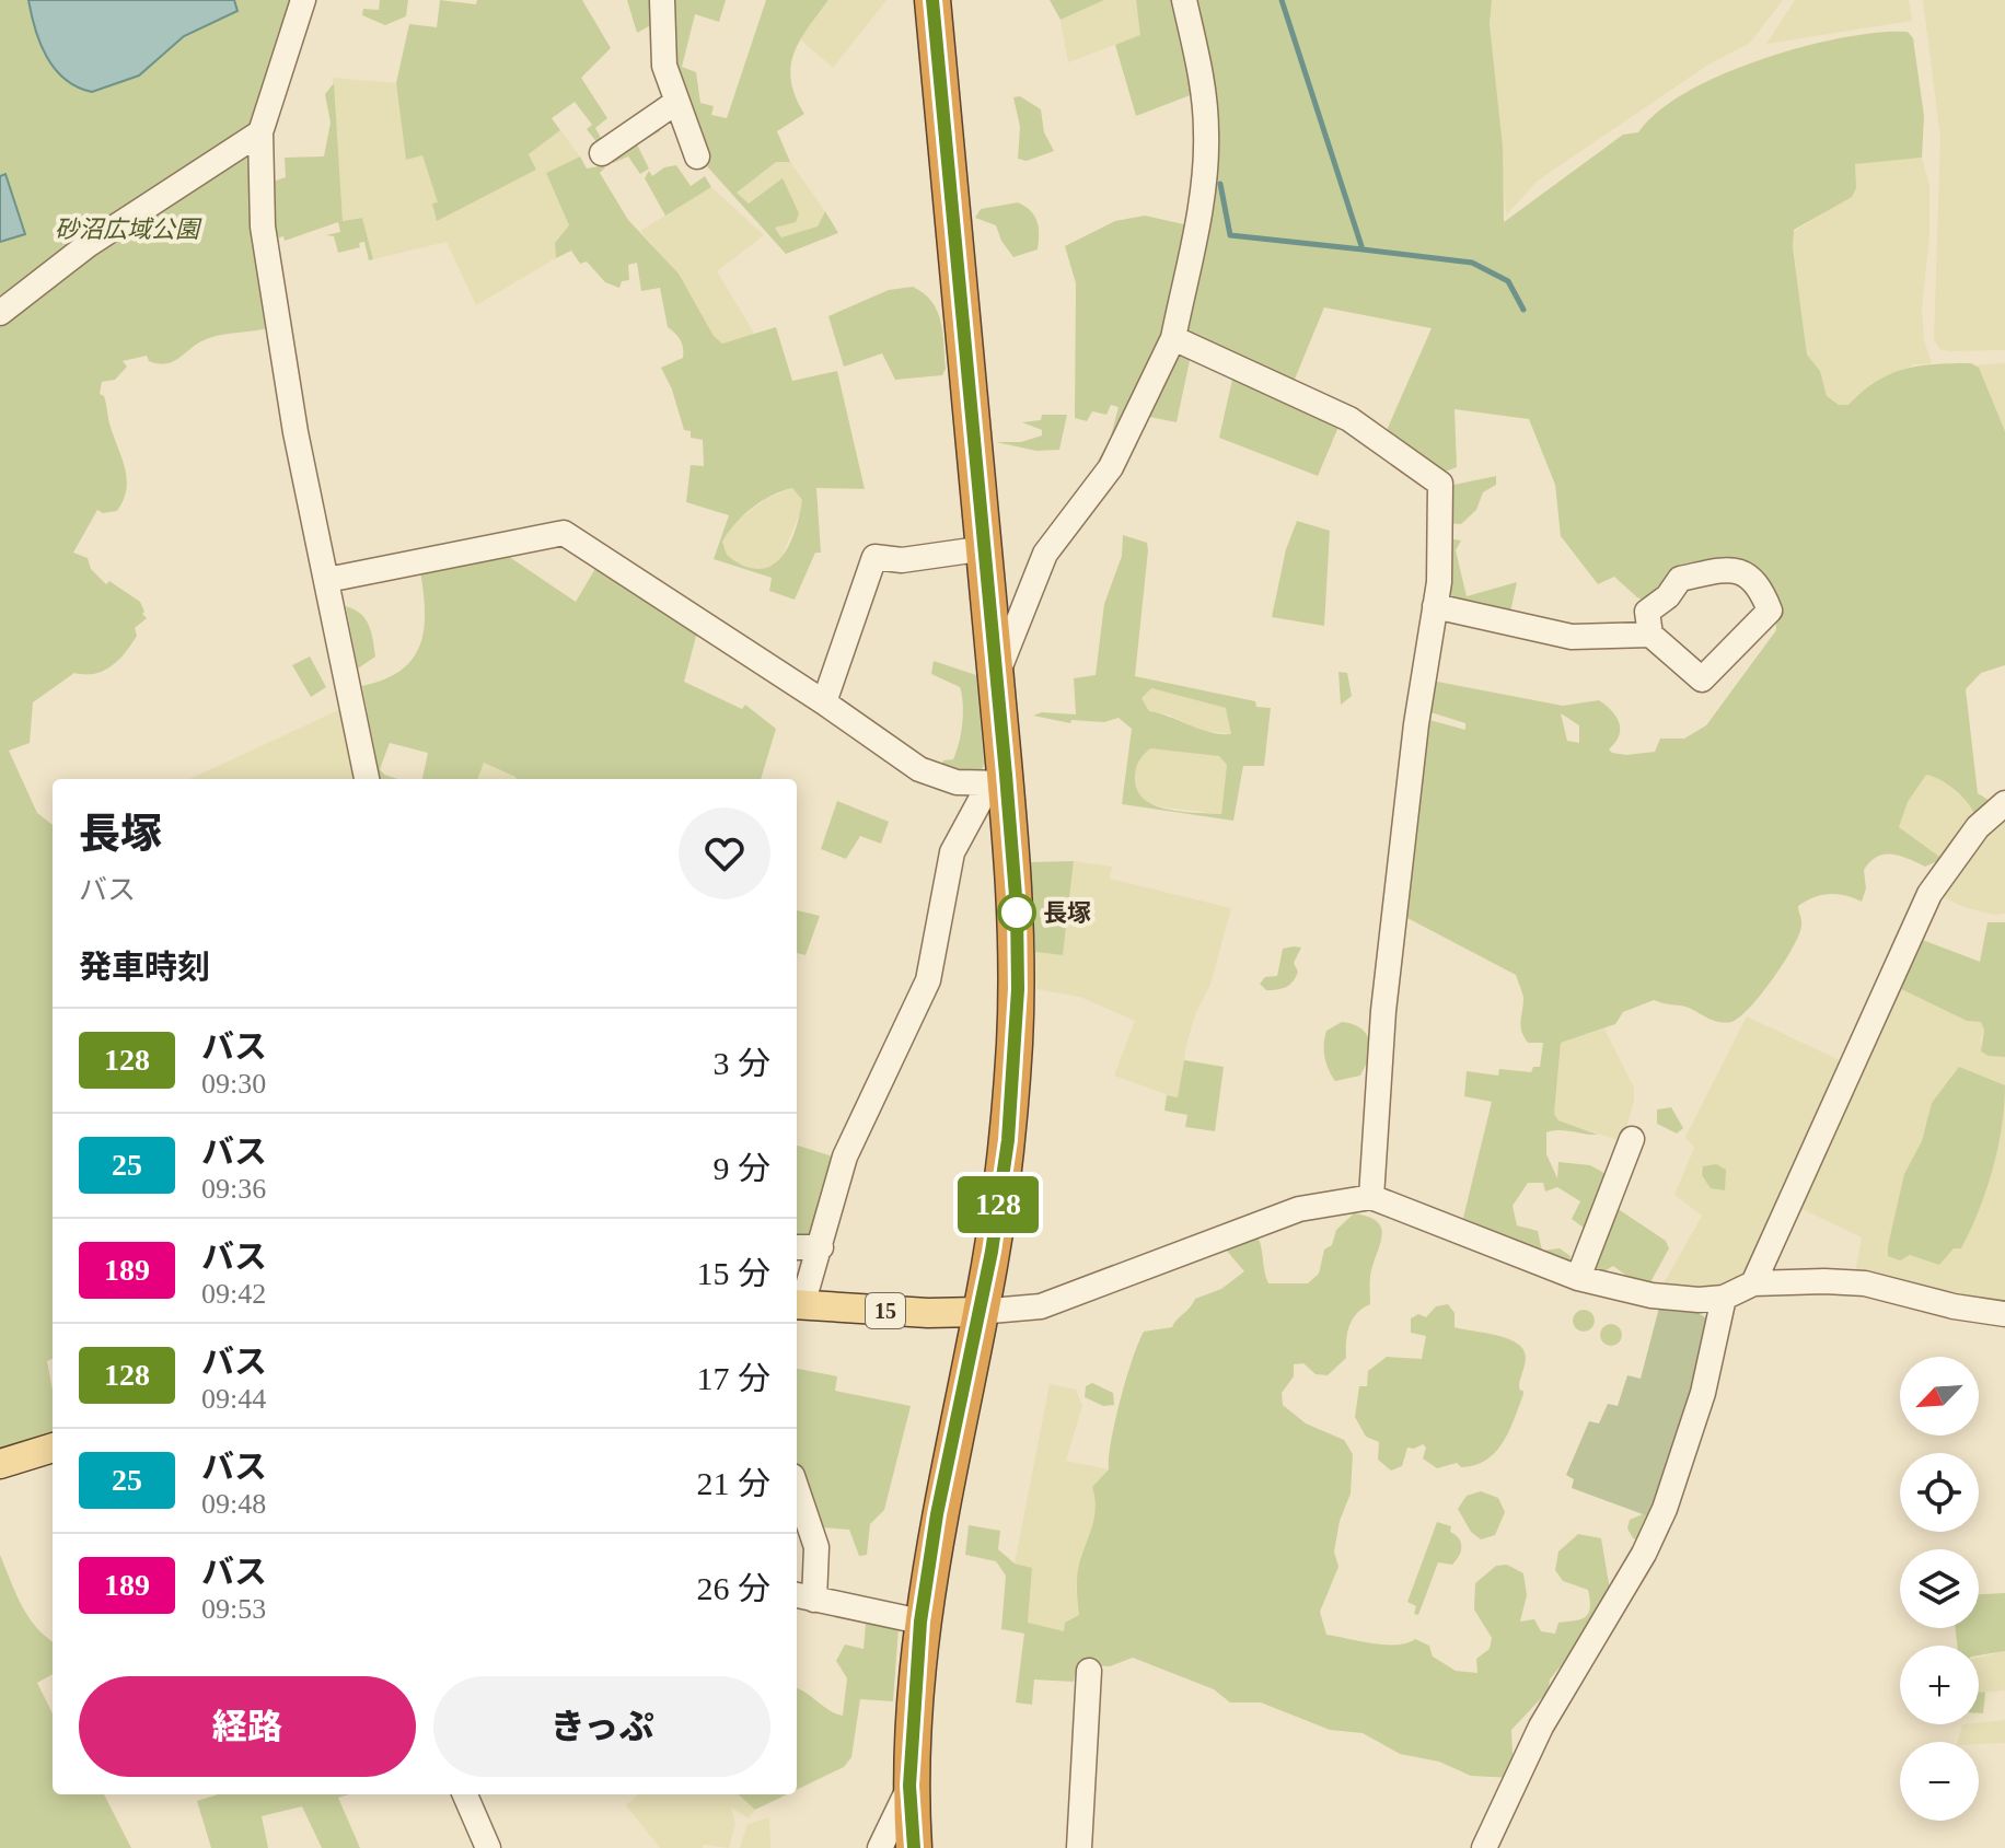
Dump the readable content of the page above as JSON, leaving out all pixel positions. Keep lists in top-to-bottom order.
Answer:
{
  "streets": {
    "main road": ["15"]
  },
  "parks": ["砂沼広域公園"],
  "places": ["長塚"],
  "lines": ["bus line 128"],
  "north": "bottom left",
  "page": {
    "on_map": "128",
    "heading": [
      ["長塚", "バス"],
      "発車時刻"
    ],
    "list": [
      {
        "mark": "128",
        "name": "バス",
        "note": "09:30",
        "value": "3 分"
      },
      {
        "mark": "25",
        "name": "バス",
        "note": "09:36",
        "value": "9 分"
      },
      {
        "mark": "189",
        "name": "バス",
        "note": "09:42",
        "value": "15 分"
      },
      {
        "mark": "128",
        "name": "バス",
        "note": "09:44",
        "value": "17 分"
      },
      {
        "mark": "25",
        "name": "バス",
        "note": "09:48",
        "value": "21 分"
      },
      {
        "mark": "189",
        "name": "バス",
        "note": "09:53",
        "value": "26 分"
      }
    ],
    "map_buttons": ["+", "−"],
    "buttons": ["経路", "きっぷ"]
  }
}
